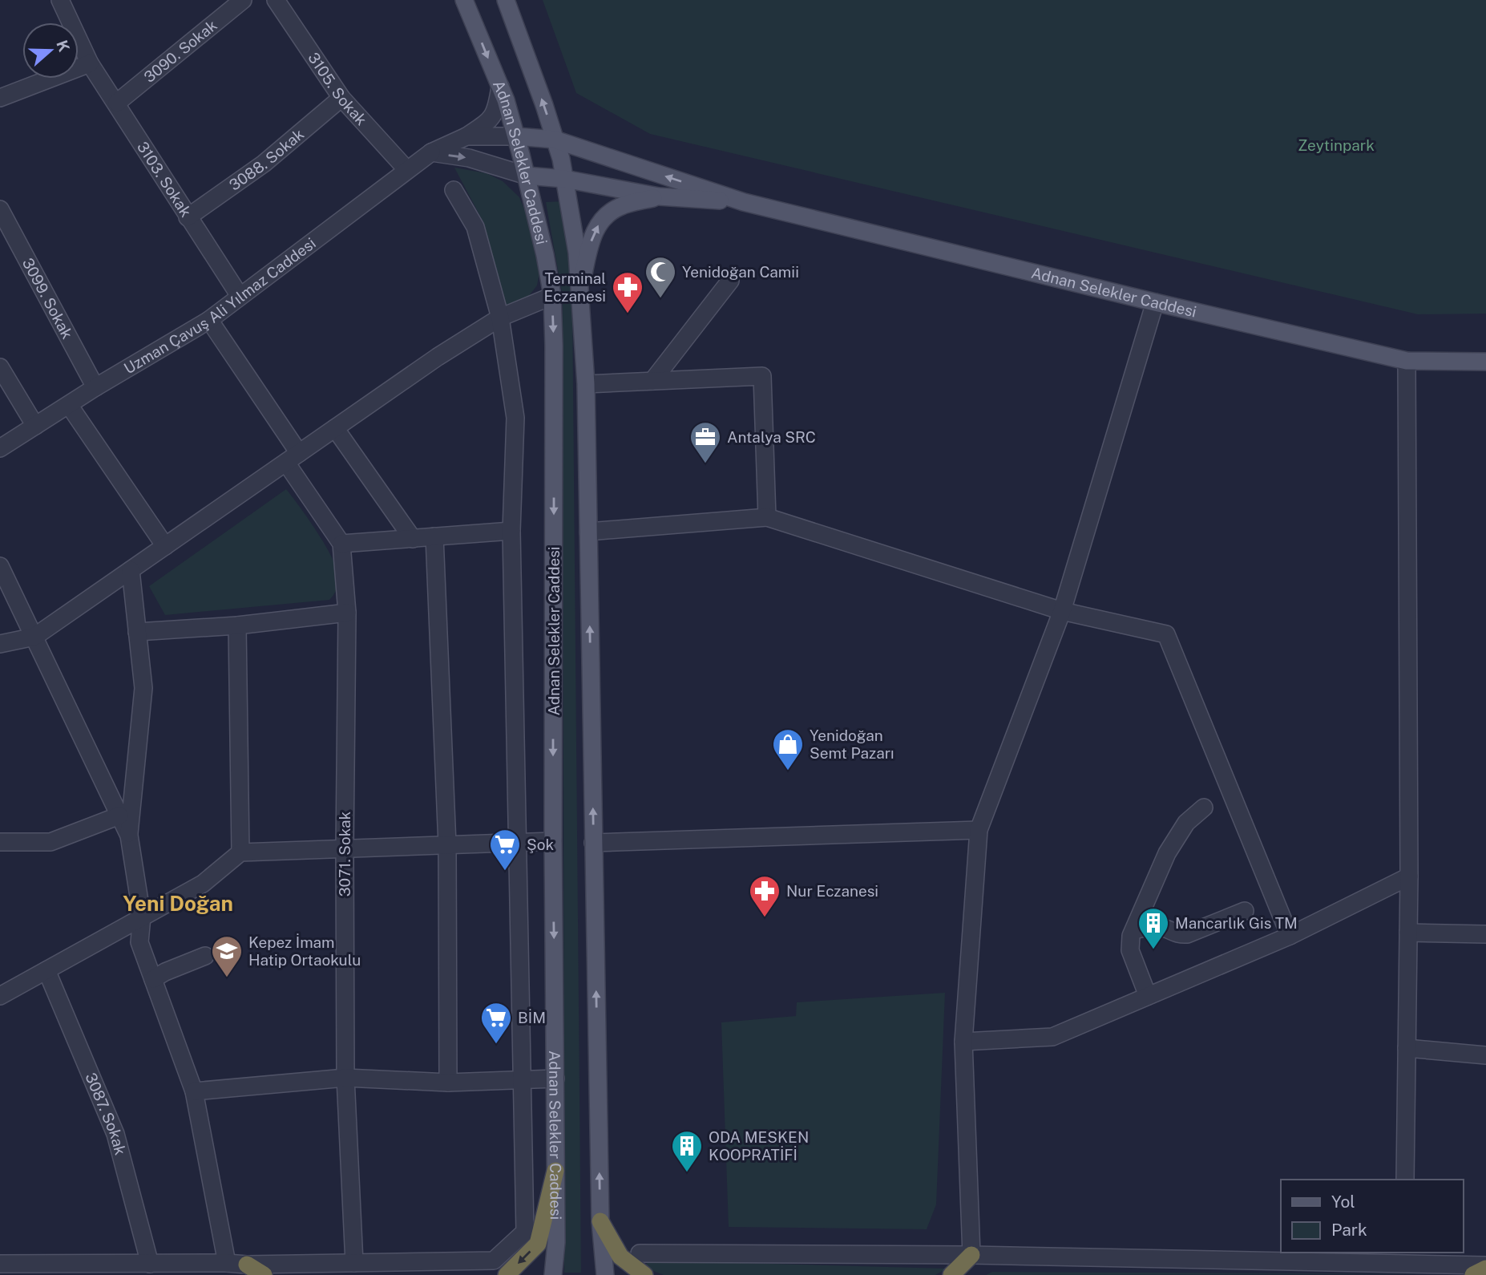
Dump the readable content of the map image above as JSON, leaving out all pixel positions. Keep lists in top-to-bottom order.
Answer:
{
  "streets": {
    "main road": ["Adnan Selekler Caddesi"],
    "street": [
      "3090. Sokak",
      "3105. Sokak",
      "3088. Sokak",
      "3103. Sokak",
      "3099. Sokak",
      "Uzman Çavuş Ali Yılmaz Caddesi",
      "3071. Sokak",
      "3087. Sokak"
    ]
  },
  "crossings": [
    ["3090. Sokak", "3103. Sokak"],
    ["3105. Sokak", "3088. Sokak"],
    ["3105. Sokak", "Uzman Çavuş Ali Yılmaz Caddesi"],
    ["3088. Sokak", "3103. Sokak"],
    ["Adnan Selekler Caddesi", "Uzman Çavuş Ali Yılmaz Caddesi"],
    ["3103. Sokak", "Uzman Çavuş Ali Yılmaz Caddesi"],
    ["3099. Sokak", "Uzman Çavuş Ali Yılmaz Caddesi"],
    ["Uzman Çavuş Ali Yılmaz Caddesi", "3071. Sokak"]
  ],
  "districts": ["Yeni Doğan"],
  "parks": ["Zeytinpark"],
  "places": {
    "mosque": ["Yenidoğan Camii"],
    "pharmacy": ["Terminal Eczanesi", "Nur Eczanesi"],
    "office": ["Antalya SRC"],
    "shop": ["Yenidoğan Semt Pazarı"],
    "supermarket": ["Şok", "BİM"],
    "building": ["Mancarlık Gis TM", "ODA MESKEN KOOPRATİFİ"],
    "school or university": ["Kepez İmam Hatip Ortaokulu"]
  },
  "legend": ["Yol", "Park"],
  "north": "right"
}
